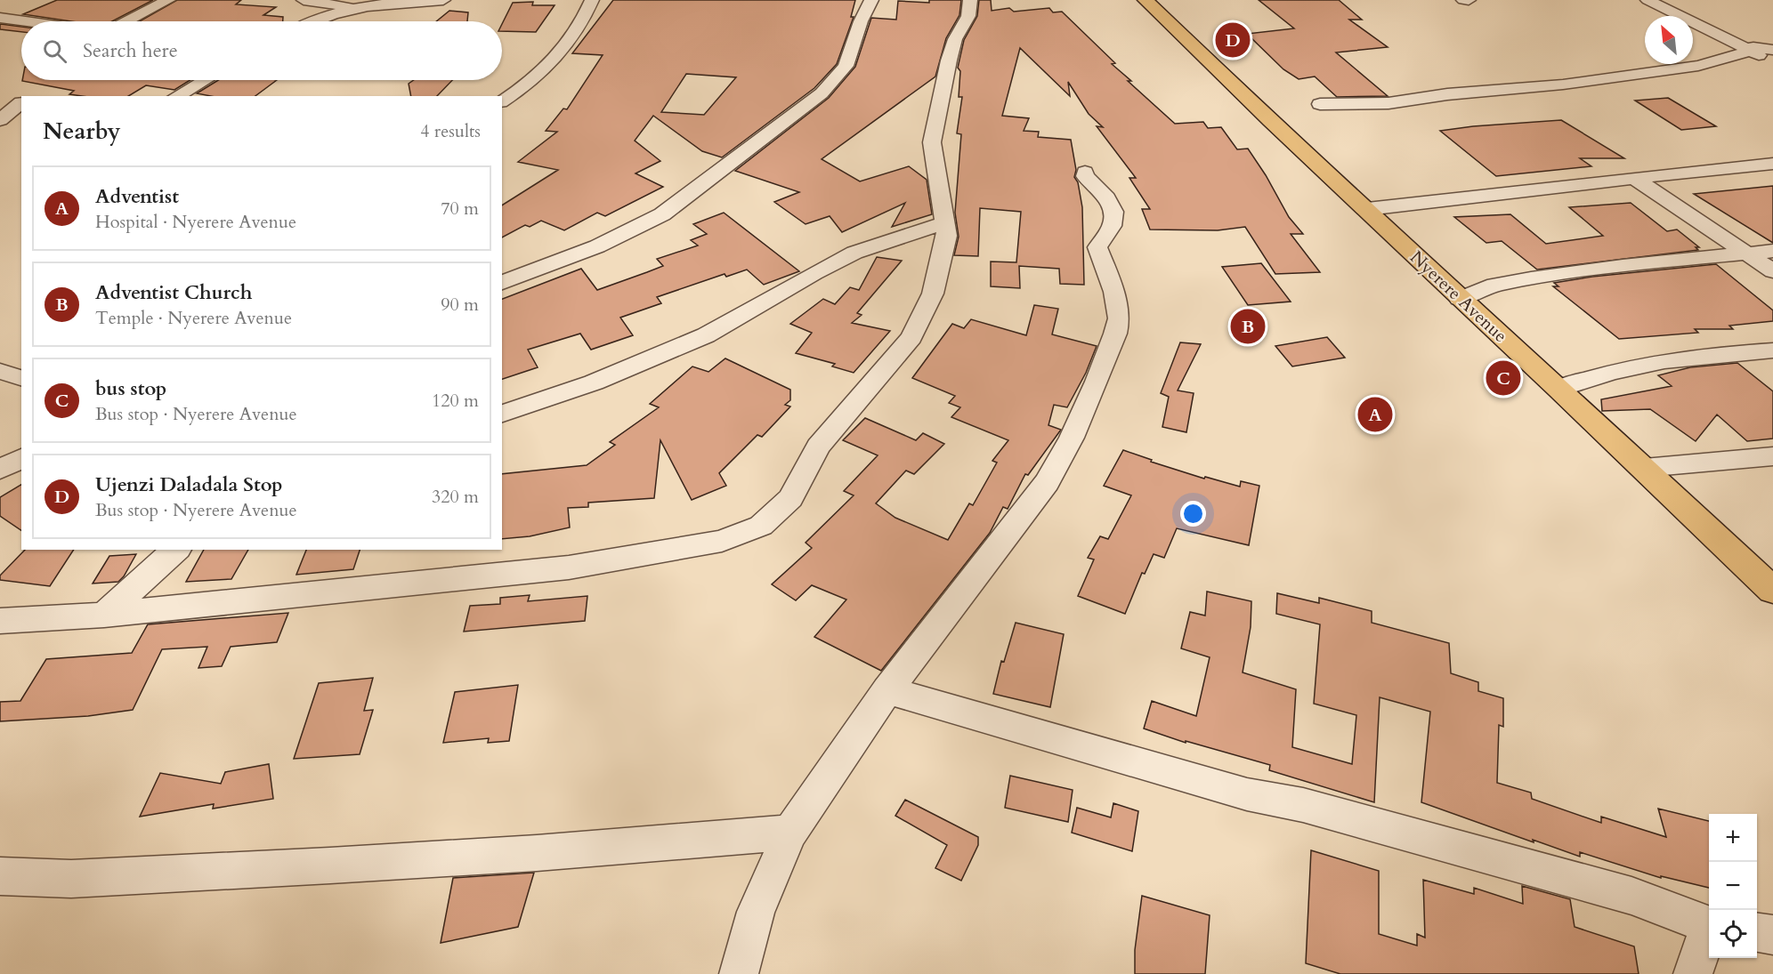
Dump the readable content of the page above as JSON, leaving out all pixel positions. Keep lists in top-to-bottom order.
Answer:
{
  "streets": {
    "main road": ["Nyerere Avenue"]
  },
  "north": "top left",
  "page": {
    "pins": [
      "D",
      "B",
      "C",
      "A"
    ],
    "search": "Search here",
    "heading": ["Nearby", "4 results"],
    "list": [
      {
        "mark": "A",
        "name": "Adventist",
        "note": "Hospital · Nyerere Avenue",
        "value": "70 m"
      },
      {
        "mark": "B",
        "name": "Adventist Church",
        "note": "Temple · Nyerere Avenue",
        "value": "90 m"
      },
      {
        "mark": "C",
        "name": "bus stop",
        "note": "Bus stop · Nyerere Avenue",
        "value": "120 m"
      },
      {
        "mark": "D",
        "name": "Ujenzi Daladala Stop",
        "note": "Bus stop · Nyerere Avenue",
        "value": "320 m"
      }
    ],
    "map_buttons": ["+", "−"]
  }
}
